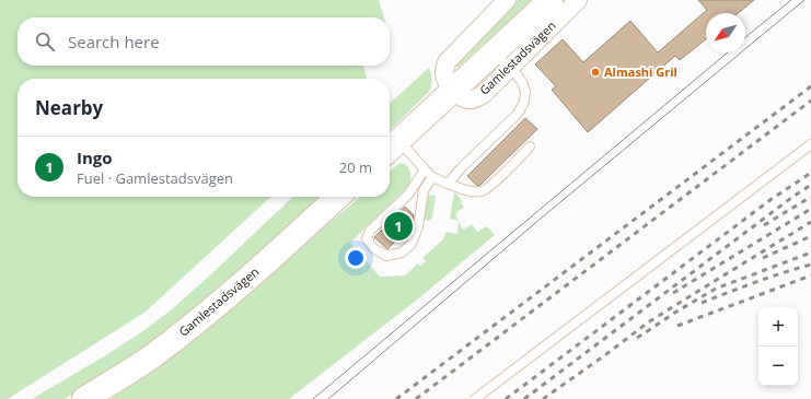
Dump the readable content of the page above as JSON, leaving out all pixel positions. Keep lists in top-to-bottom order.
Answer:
{
  "streets": {
    "street": ["Gamlestadsvägen"]
  },
  "places": ["Almashi Gril"],
  "north": "bottom left",
  "page": {
    "search": "Search here",
    "heading": "Nearby",
    "list": [
      {
        "mark": "1",
        "name": "Ingo",
        "note": "Fuel · Gamlestadsvägen",
        "value": "20 m"
      }
    ],
    "pins": "1",
    "map_buttons": ["+", "−"]
  }
}
